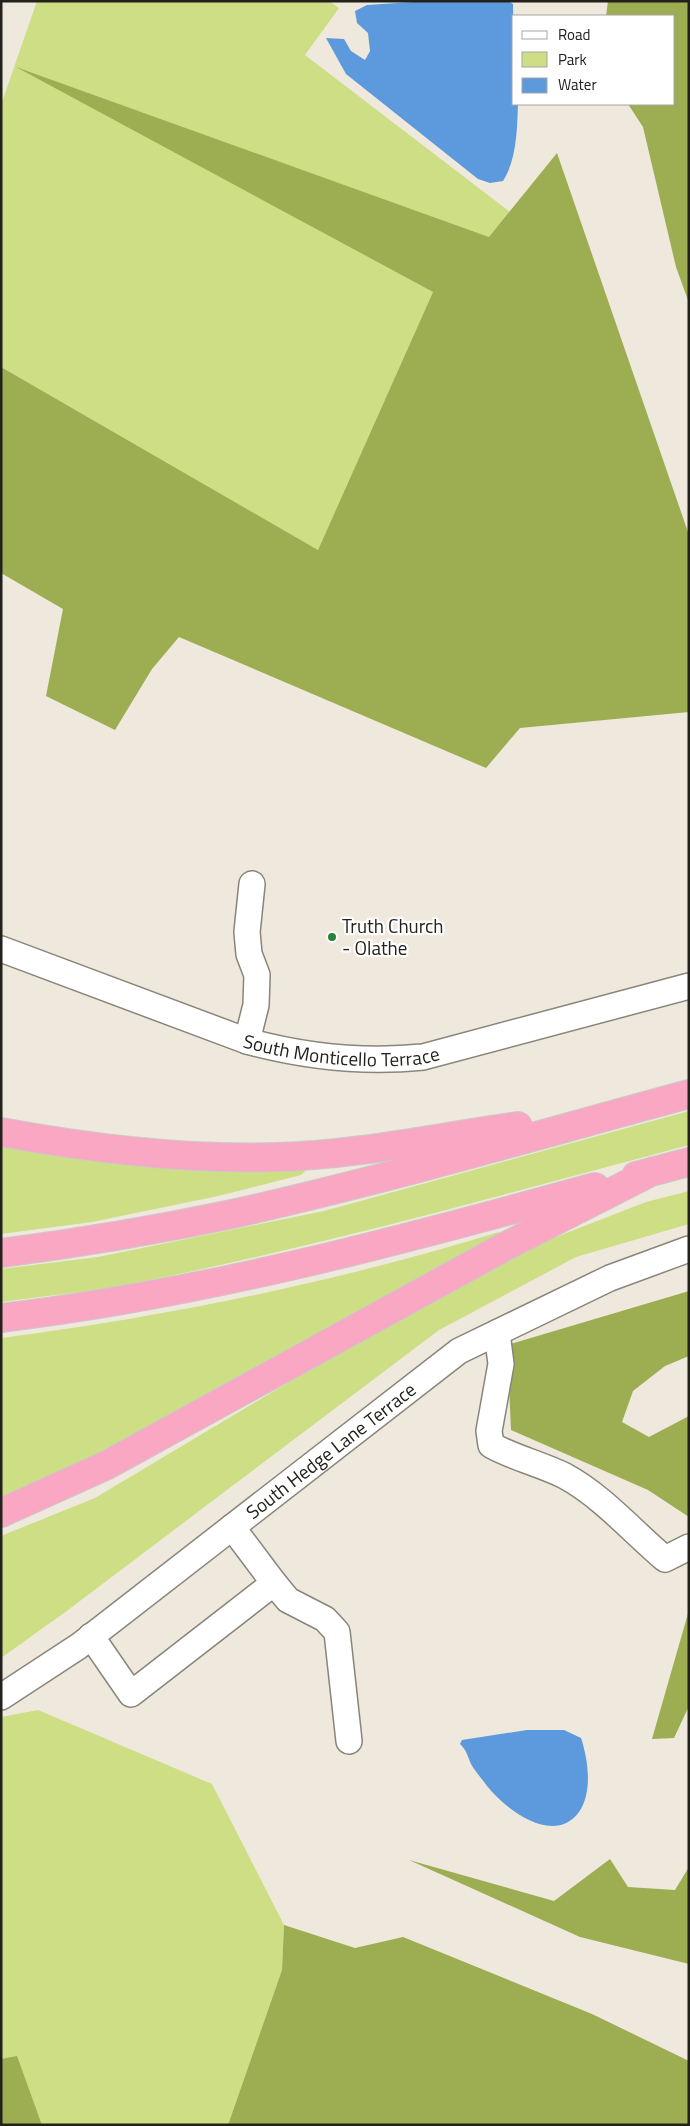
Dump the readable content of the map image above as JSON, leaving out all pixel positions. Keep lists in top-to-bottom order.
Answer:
{
  "streets": {
    "street": ["South Monticello Terrace", "South Hedge Lane Terrace"]
  },
  "places": ["Truth Church - Olathe"],
  "legend": ["Road", "Park", "Water"]
}
